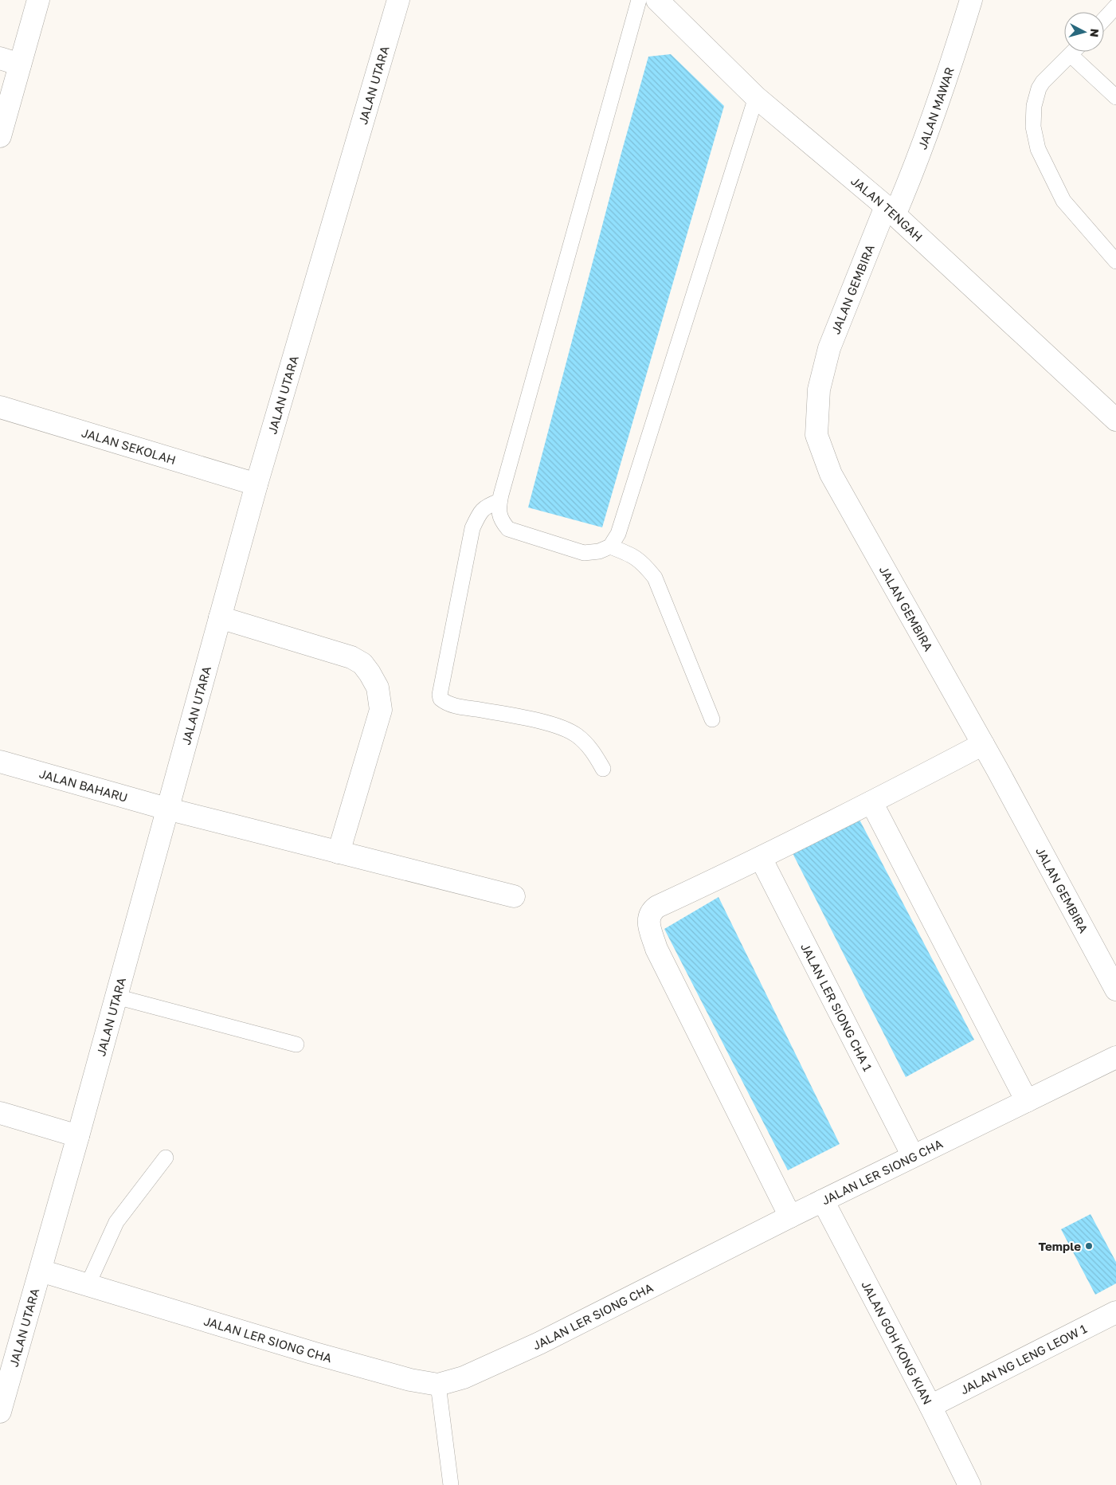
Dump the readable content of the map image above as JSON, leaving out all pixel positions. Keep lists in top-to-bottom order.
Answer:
{
  "streets": {
    "street": [
      "JALAN UTARA",
      "JALAN MAWAR",
      "JALAN TENGAH",
      "JALAN GEMBIRA",
      "JALAN SEKOLAH",
      "JALAN BAHARU",
      "JALAN LER SIONG CHA 1",
      "JALAN LER SIONG CHA",
      "JALAN GOH KONG KIAN",
      "JALAN NG LENG LEOW 1"
    ]
  },
  "crossings": [
    ["JALAN UTARA", "JALAN SEKOLAH"],
    ["JALAN UTARA", "JALAN BAHARU"],
    ["JALAN UTARA", "JALAN LER SIONG CHA"],
    ["JALAN MAWAR", "JALAN TENGAH"],
    ["JALAN MAWAR", "JALAN GEMBIRA"],
    ["JALAN TENGAH", "JALAN GEMBIRA"],
    ["JALAN LER SIONG CHA 1", "JALAN LER SIONG CHA"],
    ["JALAN LER SIONG CHA", "JALAN GOH KONG KIAN"],
    ["JALAN GOH KONG KIAN", "JALAN NG LENG LEOW 1"]
  ],
  "places": ["Temple"],
  "north": "right"
}
